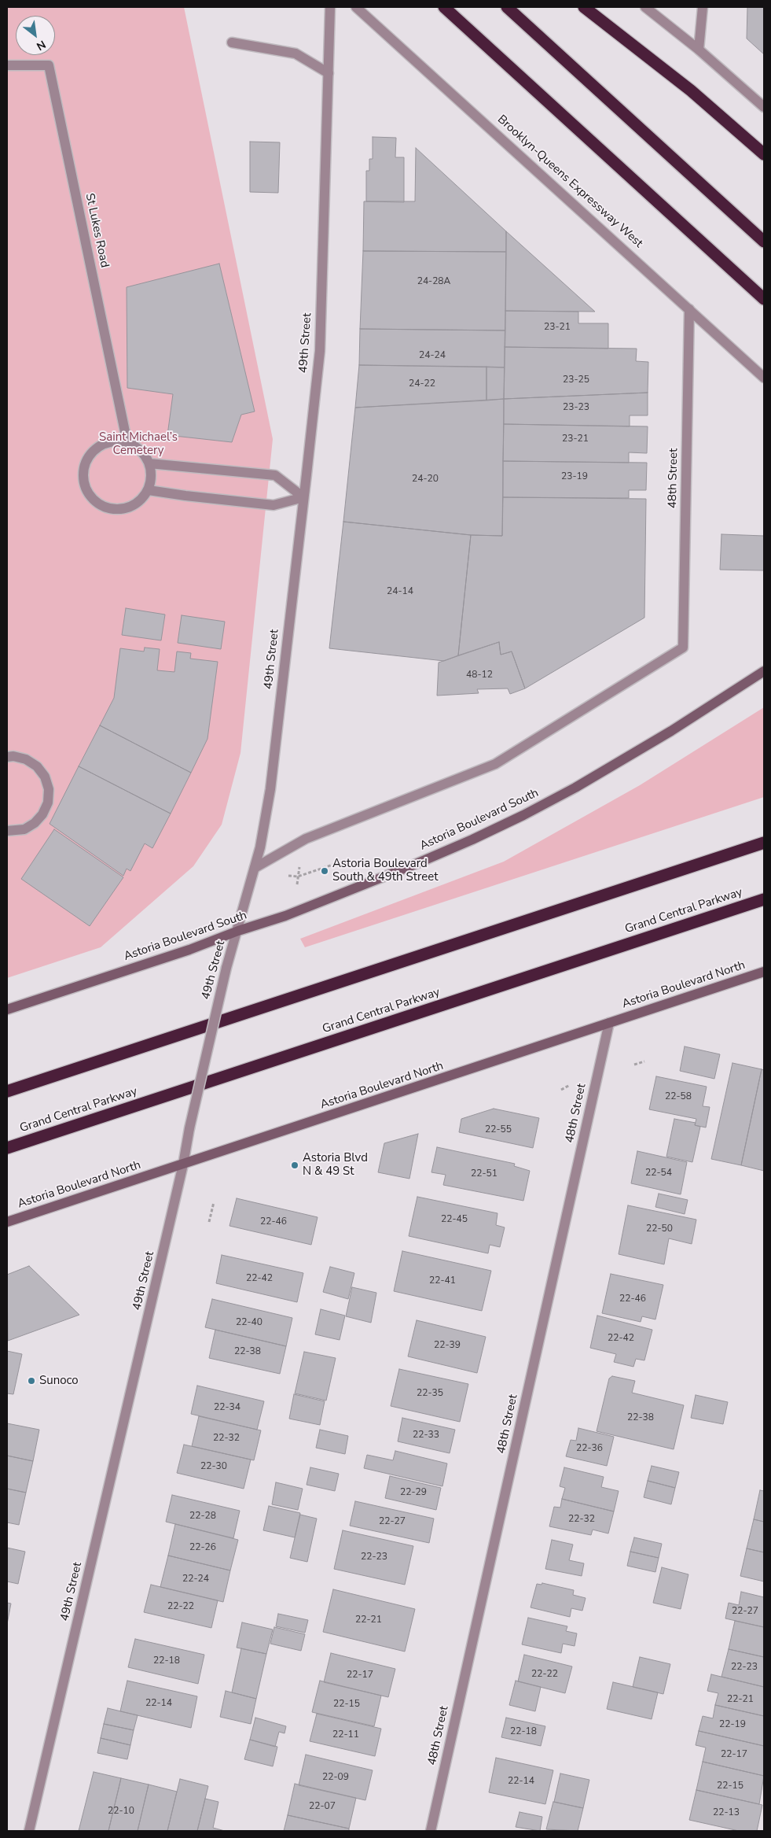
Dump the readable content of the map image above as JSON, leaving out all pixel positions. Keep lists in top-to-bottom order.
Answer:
{
  "streets": {
    "highway": ["Grand Central Parkway"],
    "main road": ["Astoria Boulevard South", "Astoria Boulevard North"],
    "street": [
      "Brooklyn-Queens Expressway West",
      "St Lukes Road",
      "49th Street",
      "48th Street"
    ]
  },
  "crossings": [
    ["Brooklyn-Queens Expressway West", "48th Street"],
    ["49th Street", "48th Street"],
    ["49th Street", "Astoria Boulevard South"],
    ["49th Street", "Astoria Boulevard North"],
    ["48th Street", "Astoria Boulevard North"]
  ],
  "parks": ["Saint Michael’s Cemetery"],
  "places": ["Astoria Boulevard South & 49th Street", "Astoria Blvd N & 49 St", "Sunoco"],
  "house_numbers": [
    "24-28A",
    "23-21",
    "24-24",
    "23-25",
    "24-22",
    "23-23",
    "23-21",
    "23-19",
    "24-20",
    "24-14",
    "48-12",
    "22-58",
    "22-55",
    "22-54",
    "22-51",
    "22-45",
    "22-46",
    "22-50",
    "22-42",
    "22-41",
    "22-46",
    "22-40",
    "22-42",
    "22-39",
    "22-38",
    "22-35",
    "22-34",
    "22-38",
    "22-33",
    "22-32",
    "22-36",
    "22-30",
    "22-29",
    "22-28",
    "22-32",
    "22-27",
    "22-26",
    "22-23",
    "22-24",
    "22-22",
    "22-27",
    "22-21",
    "22-18",
    "22-23",
    "22-22",
    "22-17",
    "22-21",
    "22-14",
    "22-15",
    "22-19",
    "22-18",
    "22-11",
    "22-17",
    "22-09",
    "22-14",
    "22-15",
    "22-07",
    "22-10",
    "22-13"
  ],
  "north": "bottom right"
}
